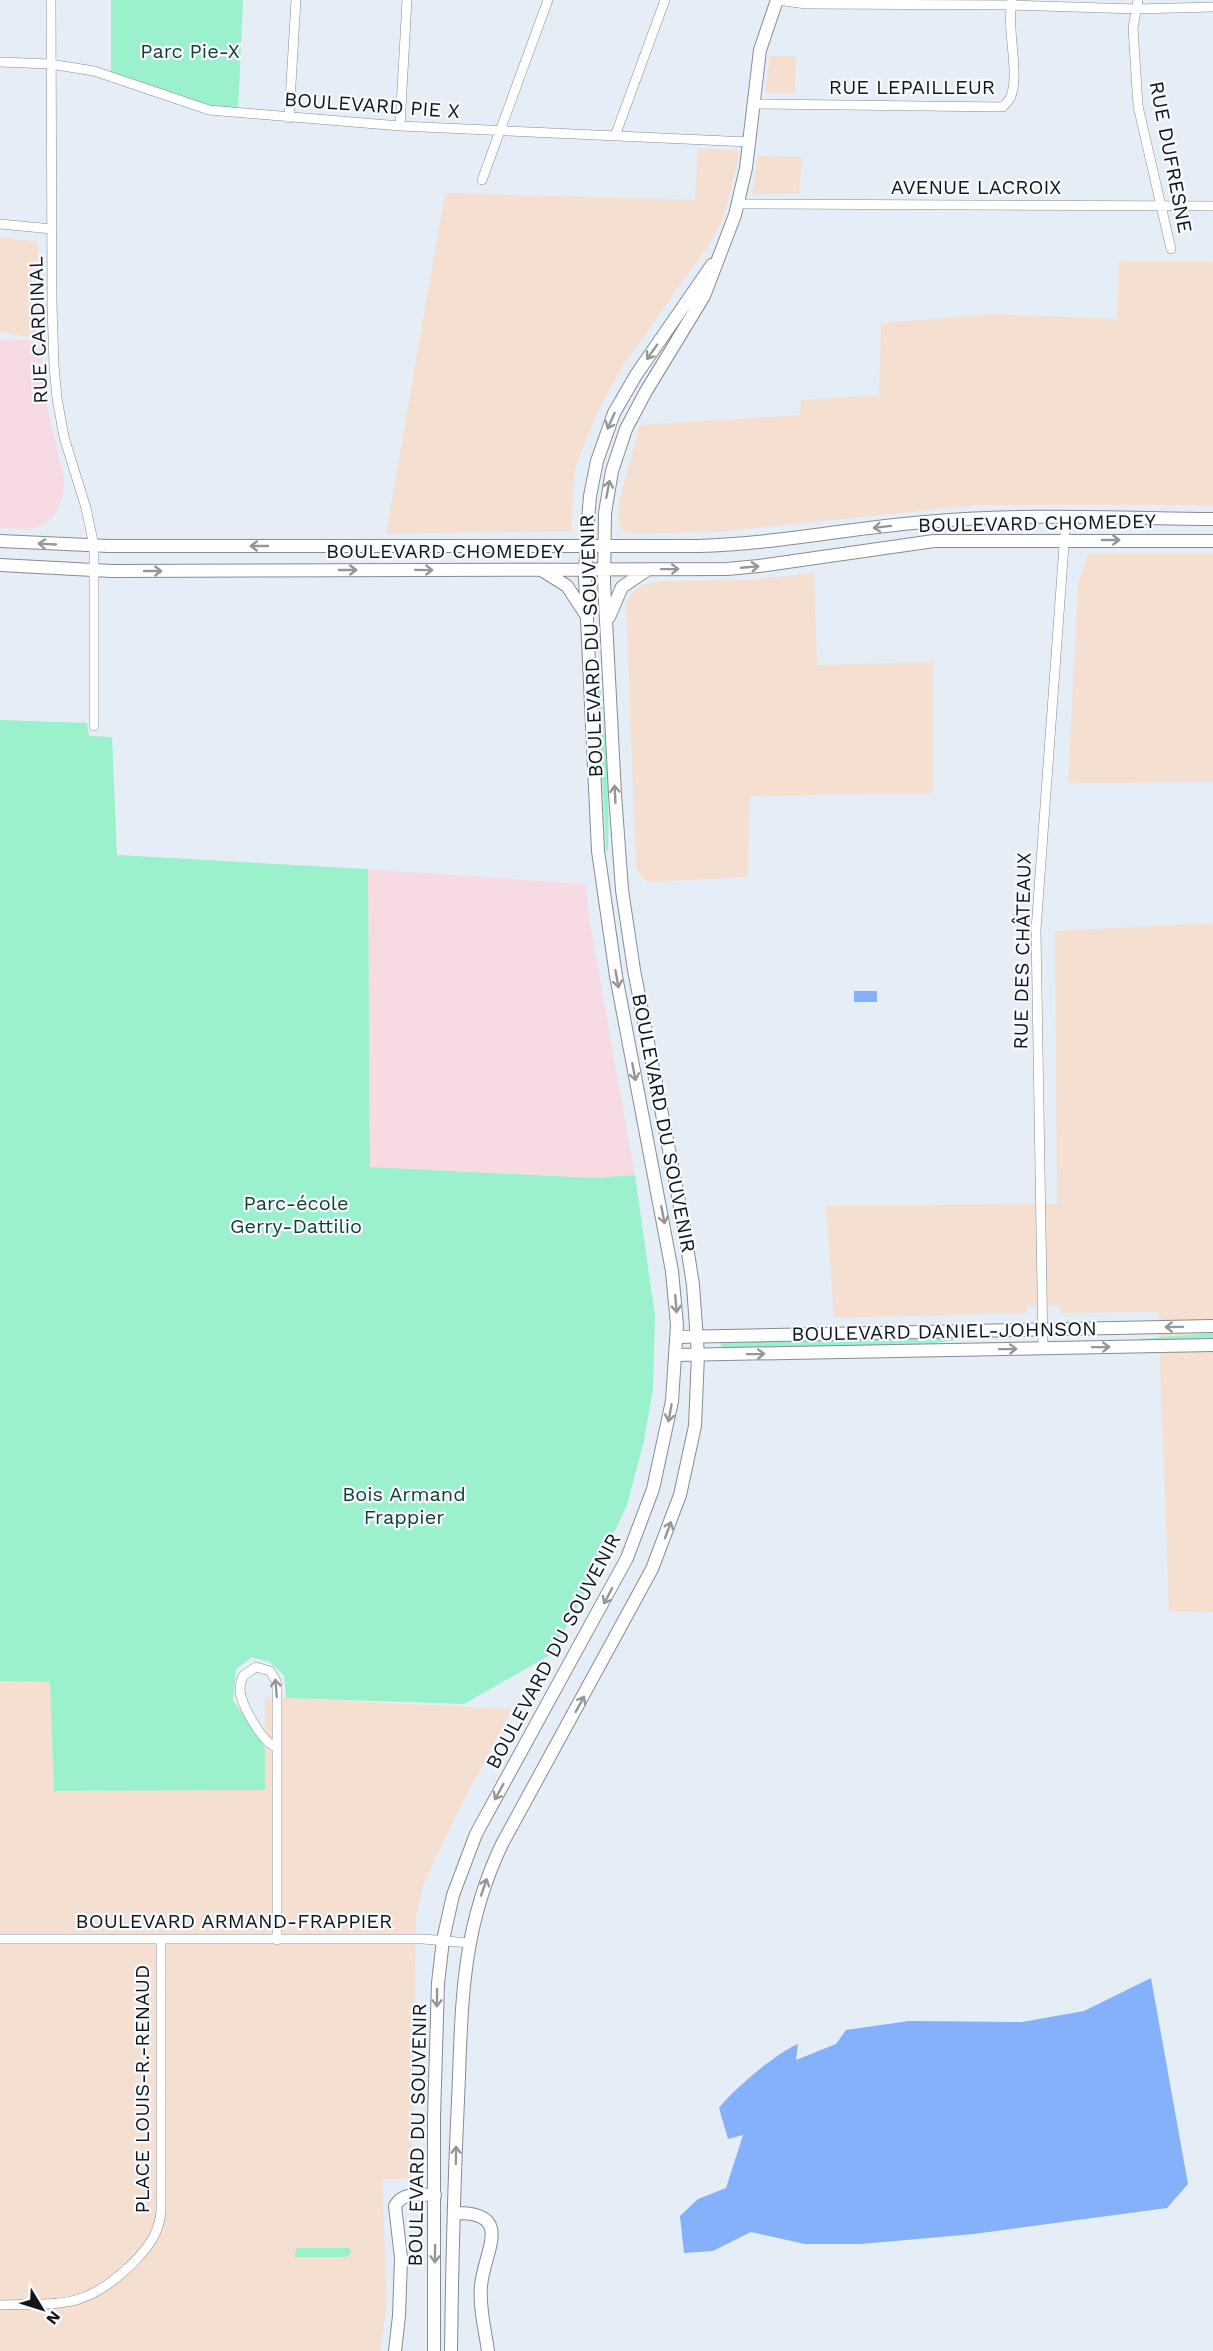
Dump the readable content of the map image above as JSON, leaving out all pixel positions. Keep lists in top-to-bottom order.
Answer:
{
  "streets": {
    "street": [
      "RUE LEPAILLEUR",
      "BOULEVARD PIE X",
      "RUE DUFRESNE",
      "AVENUE LACROIX",
      "RUE CARDINAL",
      "BOULEVARD CHOMEDEY",
      "BOULEVARD DU SOUVENIR",
      "RUE DES CHÂTEAUX",
      "BOULEVARD DANIEL-JOHNSON",
      "BOULEVARD ARMAND-FRAPPIER",
      "PLACE LOUIS-R.-RENAUD"
    ]
  },
  "crossings": [
    ["BOULEVARD PIE X", "RUE CARDINAL"],
    ["RUE DUFRESNE", "AVENUE LACROIX"],
    ["RUE CARDINAL", "BOULEVARD CHOMEDEY"],
    ["BOULEVARD CHOMEDEY", "BOULEVARD DU SOUVENIR"],
    ["BOULEVARD CHOMEDEY", "RUE DES CHÂTEAUX"],
    ["BOULEVARD DU SOUVENIR", "BOULEVARD DANIEL-JOHNSON"],
    ["BOULEVARD DU SOUVENIR", "BOULEVARD ARMAND-FRAPPIER"],
    ["RUE DES CHÂTEAUX", "BOULEVARD DANIEL-JOHNSON"],
    ["BOULEVARD ARMAND-FRAPPIER", "PLACE LOUIS-R.-RENAUD"]
  ],
  "parks": ["Parc Pie-X", "Parc-école Gerry-Dattilio", "Bois Armand Frappier"],
  "north": "bottom right"
}
